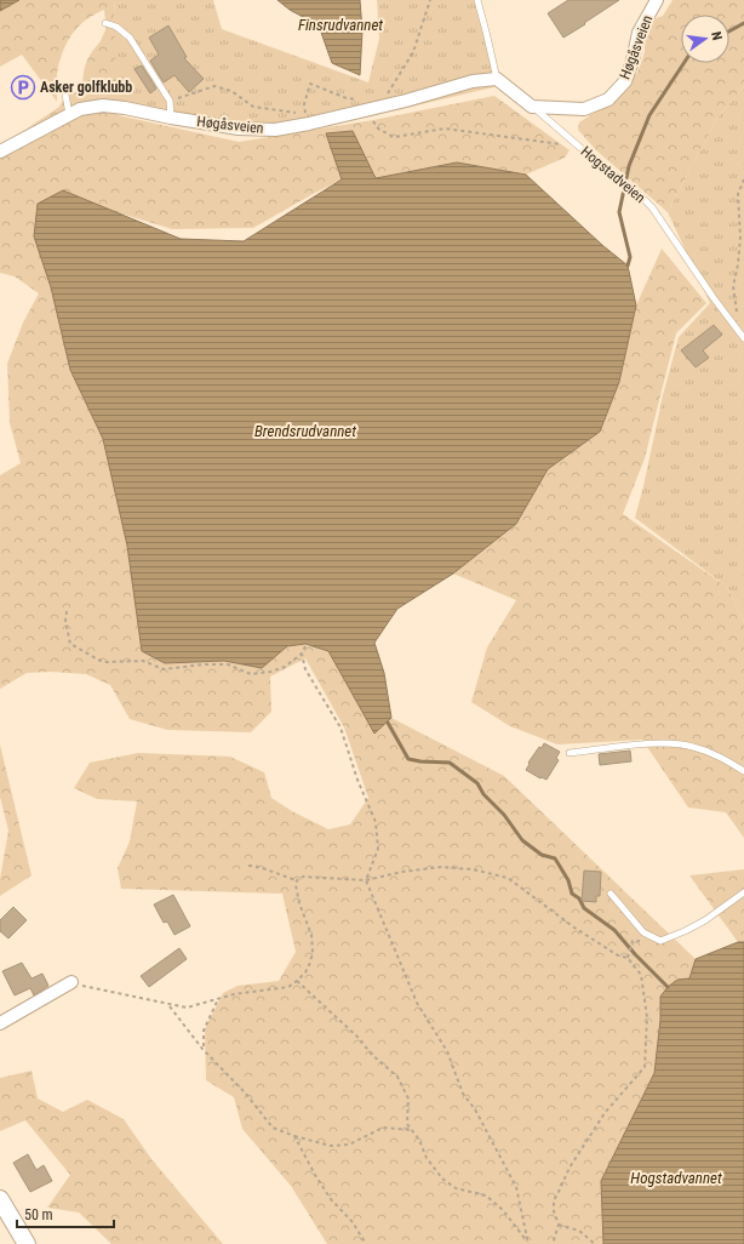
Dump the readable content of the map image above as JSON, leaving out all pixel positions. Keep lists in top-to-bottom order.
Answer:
{
  "streets": {
    "street": ["Høgåsveien", "Hogstadveien"]
  },
  "crossings": [
    ["Høgåsveien", "Hogstadveien"]
  ],
  "water": ["Finsrudvannet", "Brendsrudvannet", "Hogstadvannet"],
  "places": {
    "parking": ["Asker golfklubb"]
  },
  "scale_bar": "50 m",
  "north": "right"
}
